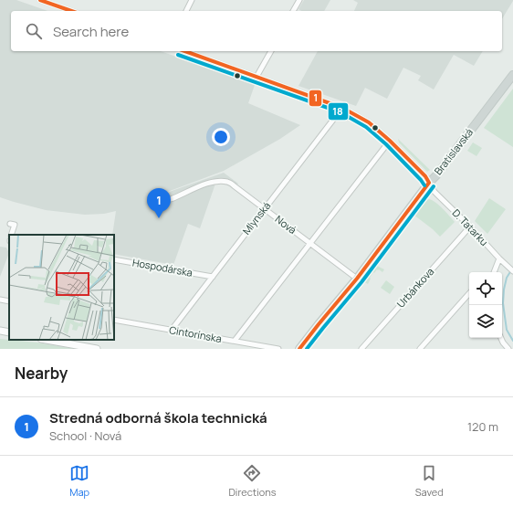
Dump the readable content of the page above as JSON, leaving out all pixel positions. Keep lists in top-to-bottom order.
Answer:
{
  "streets": {
    "main road": ["Bratislavská"],
    "street": [
      "Mlynská",
      "Nová",
      "D. Tatarku",
      "Hospodárska",
      "Urbánkova",
      "Cintorínska"
    ]
  },
  "crossings": [
    ["Bratislavská", "Nová"],
    ["Bratislavská", "D. Tatarku"],
    ["Mlynská", "Nová"],
    ["Mlynská", "D. Tatarku"],
    ["Mlynská", "Hospodárska"],
    ["Mlynská", "Cintorínska"],
    ["D. Tatarku", "Urbánkova"]
  ],
  "lines": ["transit line 1", "transit line 18"],
  "page": {
    "search": "Search here",
    "pins": "1",
    "heading": "Nearby",
    "list": [
      {
        "mark": "1",
        "name": "Stredná odborná škola technická",
        "note": "School · Nová",
        "value": "120 m"
      }
    ],
    "nav": ["Map", "Directions", "Saved"]
  }
}
